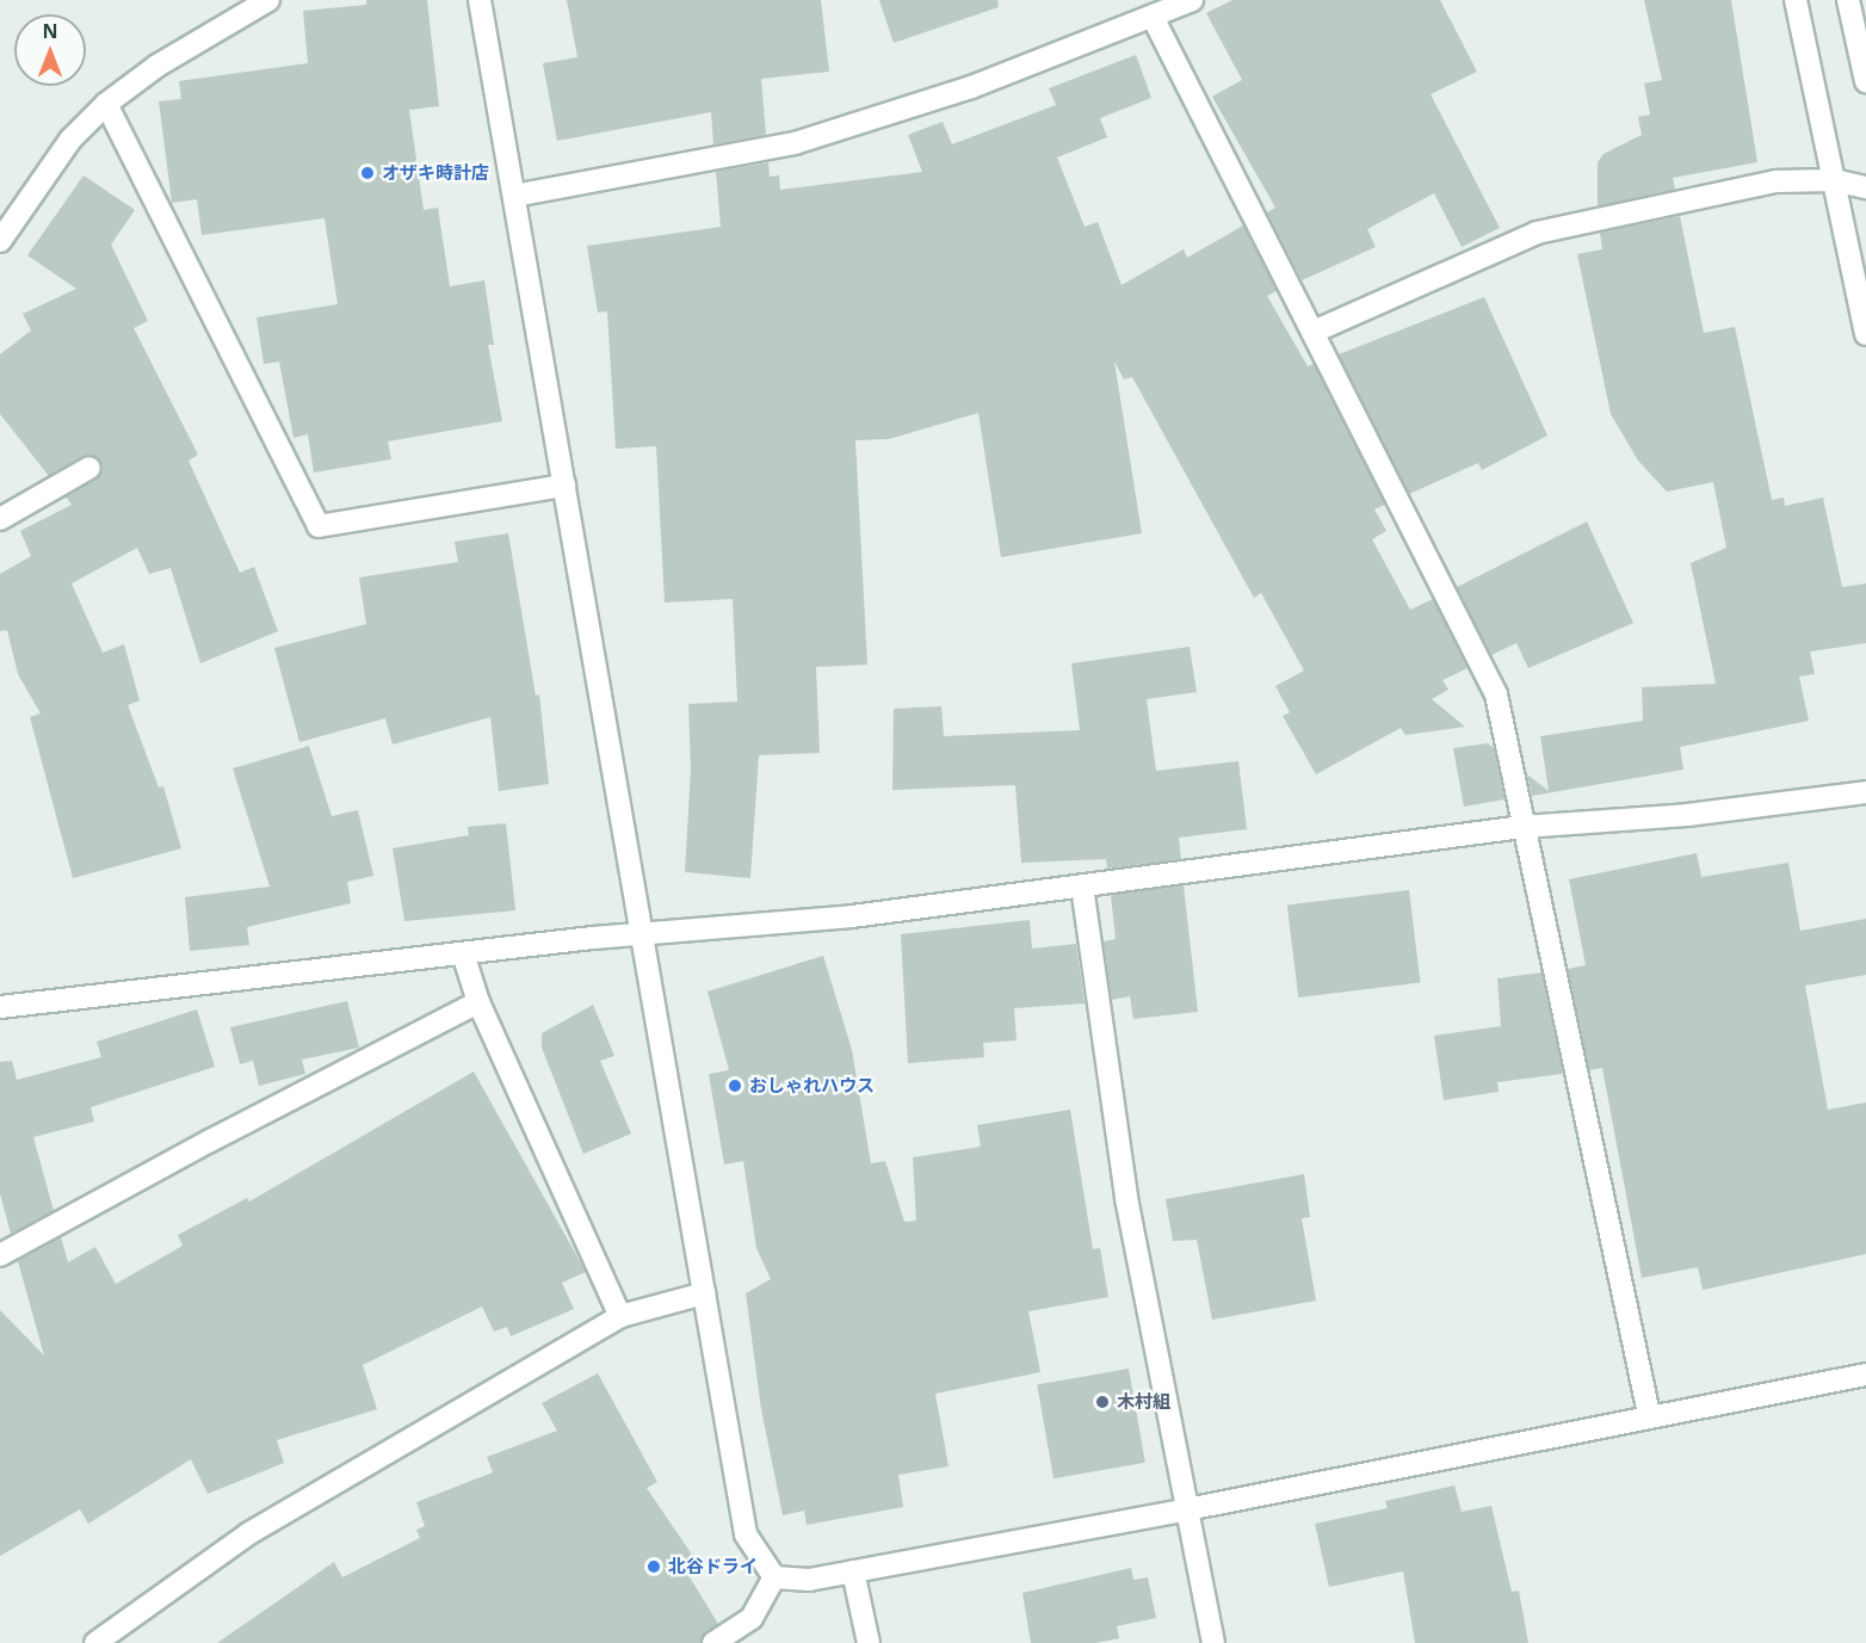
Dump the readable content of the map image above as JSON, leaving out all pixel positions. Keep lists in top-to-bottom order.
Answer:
{
  "places": [
    "オザキ時計店",
    "おしゃれハウス",
    "木村組",
    "北谷ドライ"
  ],
  "north": "top"
}
